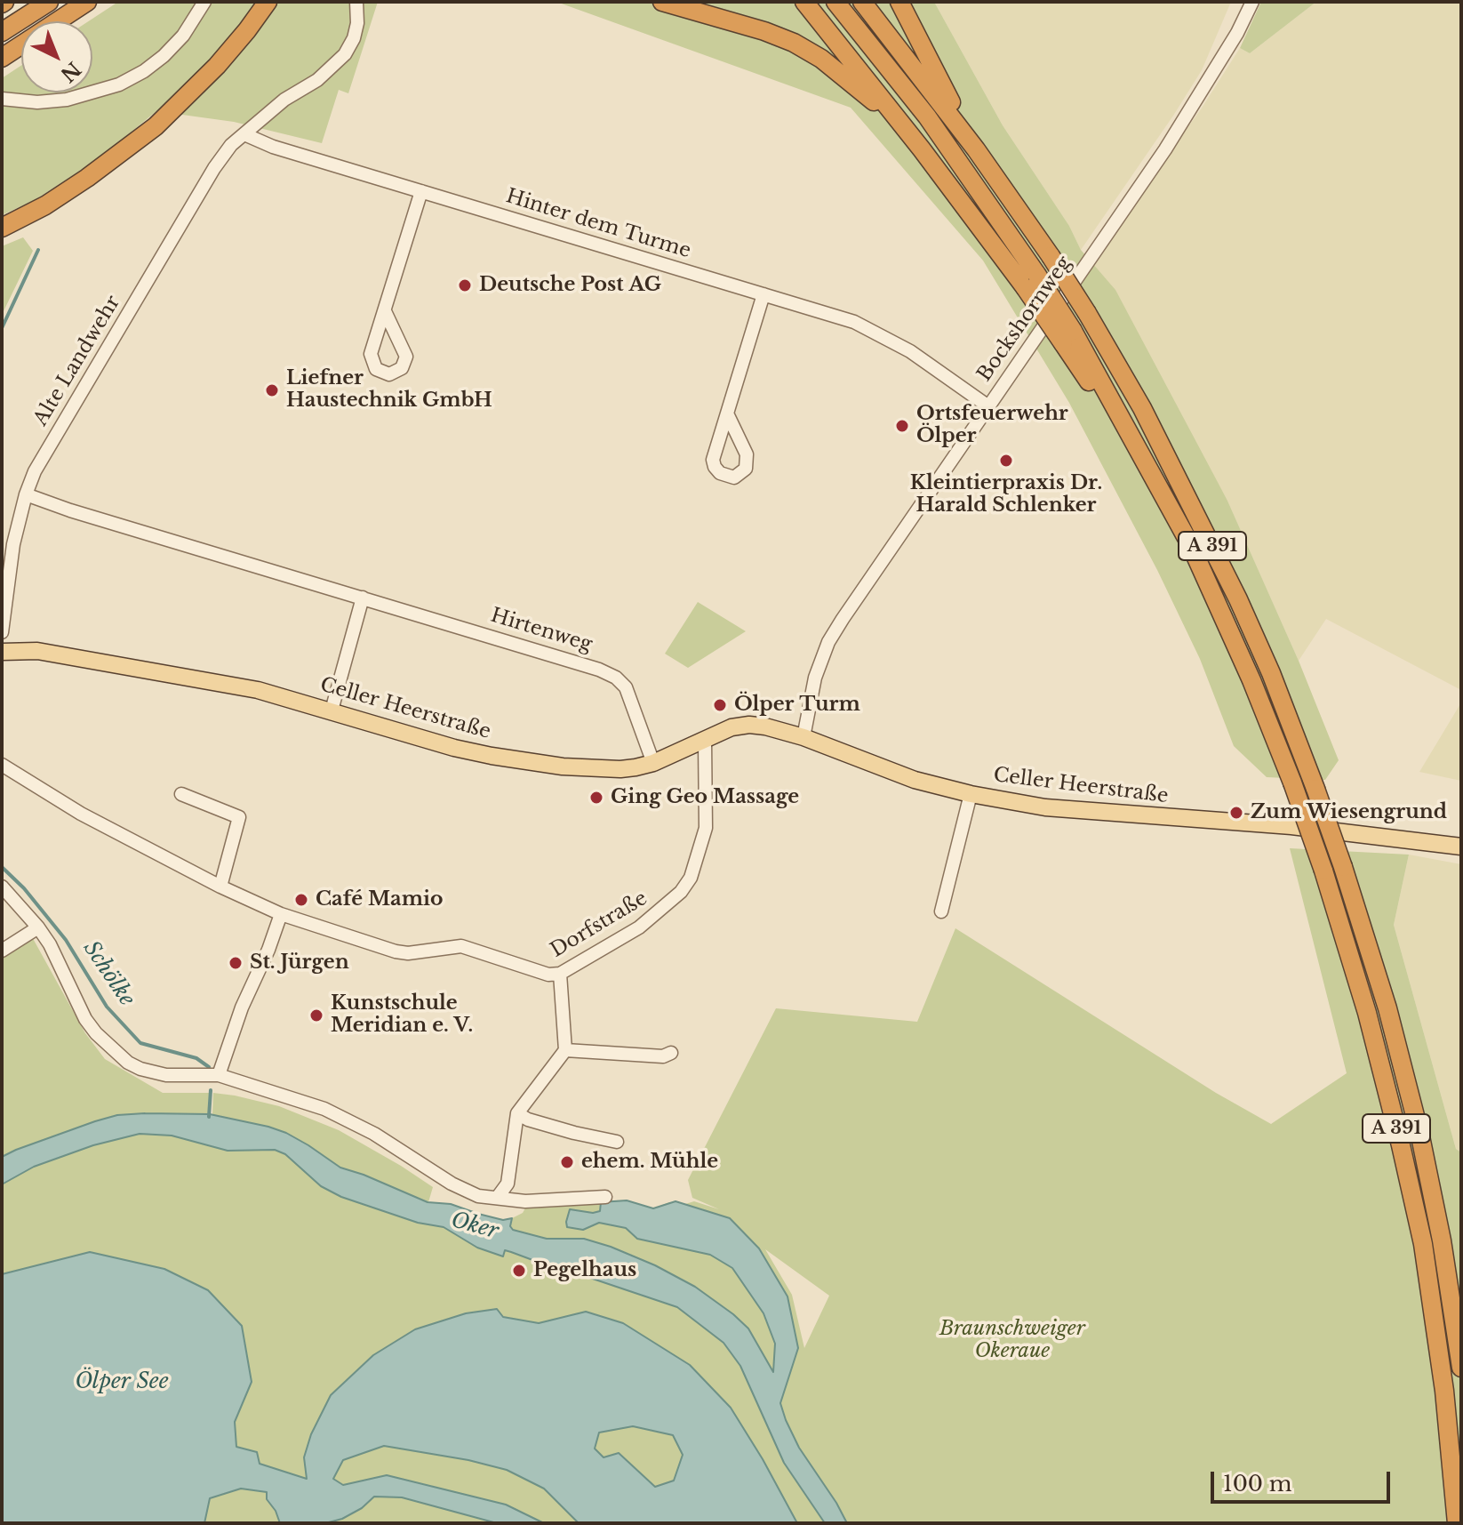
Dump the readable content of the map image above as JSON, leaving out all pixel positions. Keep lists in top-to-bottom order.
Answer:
{
  "streets": {
    "highway": ["A 391"],
    "main road": ["Celler Heerstraße"],
    "street": [
      "Hinter dem Turme",
      "Bockshornweg",
      "Alte Landwehr",
      "Hirtenweg",
      "Dorfstraße"
    ]
  },
  "crossings": [
    ["Hinter dem Turme", "Bockshornweg"],
    ["Hinter dem Turme", "Alte Landwehr"],
    ["Bockshornweg", "Celler Heerstraße"],
    ["Alte Landwehr", "Hirtenweg"],
    ["Hirtenweg", "Celler Heerstraße"],
    ["Celler Heerstraße", "Dorfstraße"]
  ],
  "water": ["Schölke", "Oker", "Ölper See"],
  "parks": ["Braunschweiger Okeraue"],
  "places": [
    "Deutsche Post AG",
    "Liefner Haustechnik GmbH",
    "Ortsfeuerwehr Ölper",
    "Kleintierpraxis Dr. Harald Schlenker",
    "Ölper Turm",
    "Ging Geo Massage",
    "Zum Wiesengrund",
    "Café Mamio",
    "St. Jürgen",
    "Kunstschule Meridian e. V.",
    "ehem. Mühle",
    "Pegelhaus"
  ],
  "scale_bar": "100 m",
  "north": "bottom right"
}
